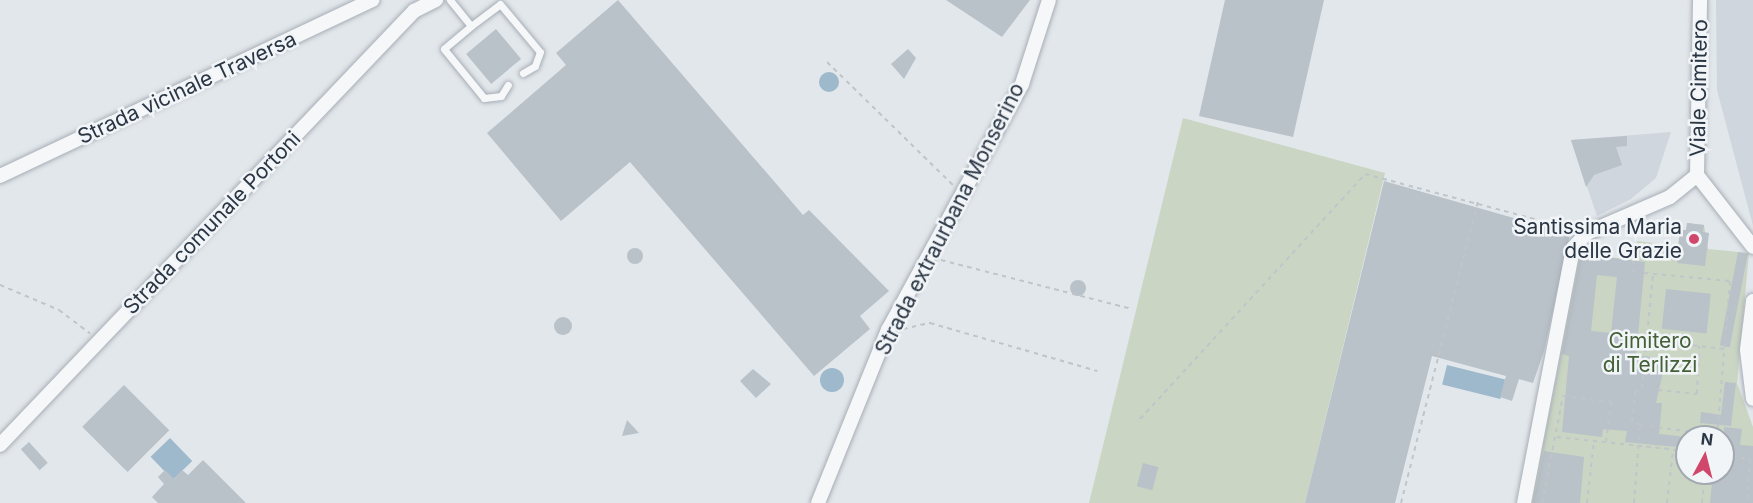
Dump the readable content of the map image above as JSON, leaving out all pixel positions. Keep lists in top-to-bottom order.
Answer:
{
  "streets": {
    "street": [
      "Strada vicinale Traversa",
      "Viale Cimitero",
      "Strada extraurbana Monserino",
      "Strada comunale Portoni"
    ]
  },
  "parks": ["Cimitero di Terlizzi"],
  "places": ["Santissima Maria delle Grazie"],
  "north": "top"
}
